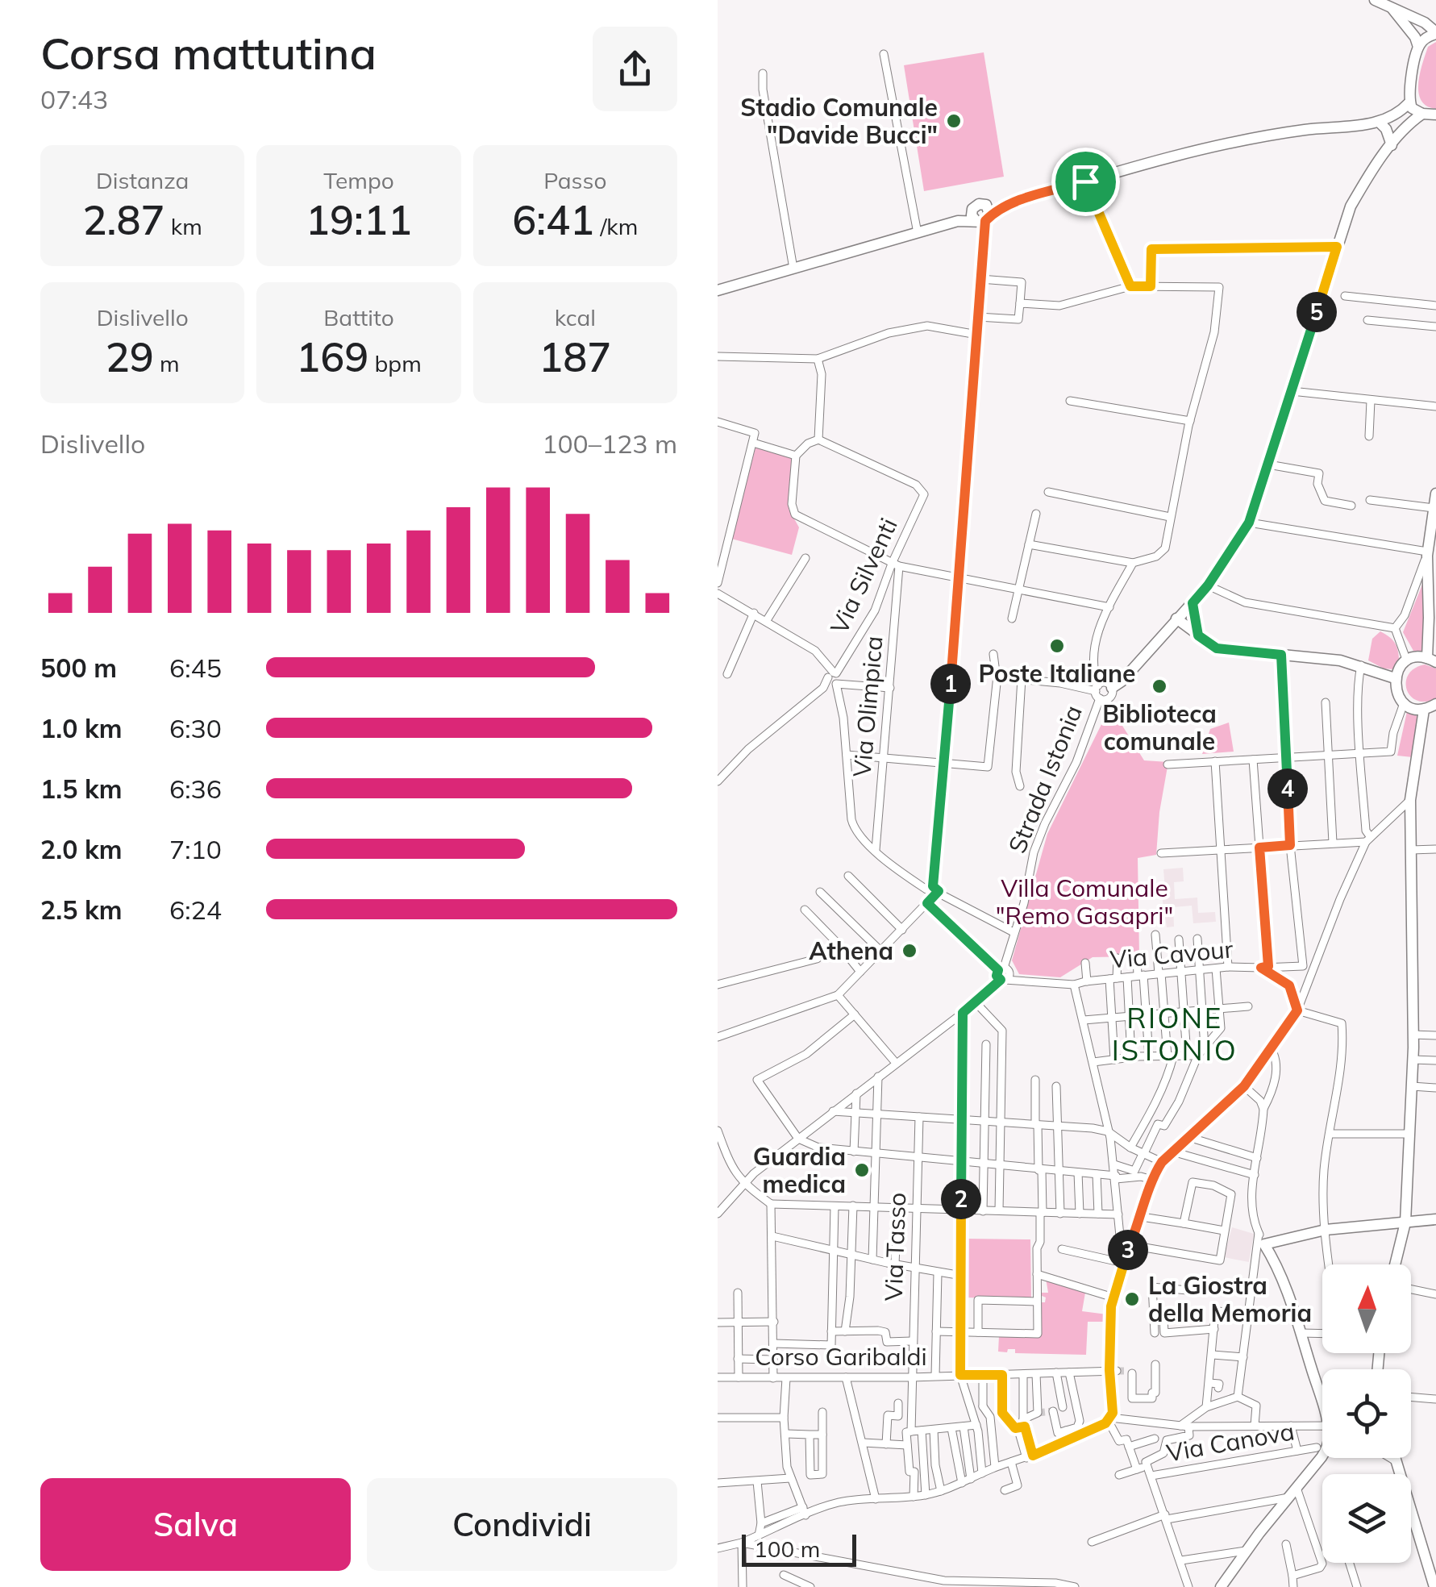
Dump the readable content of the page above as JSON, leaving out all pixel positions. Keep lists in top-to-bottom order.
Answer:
{
  "streets": {
    "street": [
      "Via Silventi",
      "Via Olimpica",
      "Strada Istonia",
      "Via Cavour",
      "Via Tasso",
      "Corso Garibaldi",
      "Via Canova"
    ]
  },
  "crossings": [
    ["Via Silventi", "Via Olimpica"],
    ["Via Tasso", "Corso Garibaldi"]
  ],
  "districts": ["RIONE ISTONIO"],
  "parks": ["Villa Comunale \"Remo Gasapri\""],
  "places": [
    "Stadio Comunale \"Davide Bucci\"",
    "Poste Italiane",
    "Biblioteca comunale",
    "Athena",
    "Guardia medica",
    "La Giostra della Memoria"
  ],
  "scale_bar": "100 m",
  "north": "top",
  "page": {
    "heading": ["Corsa mattutina", "07:43"],
    "stats": [
      ["Distanza", "2.87 km"],
      ["Tempo", "19:11"],
      ["Passo", "6:41 /km"],
      ["Dislivello", "29 m"],
      ["Battito", "169 bpm"],
      ["kcal", "187"]
    ],
    "pins": [
      "5",
      "1",
      "4",
      "2",
      "3"
    ],
    "chart": ["Dislivello", "100–123 m"],
    "list": [
      {
        "name": "500 m",
        "note": "6:45"
      },
      {
        "name": "1.0 km",
        "note": "6:30"
      },
      {
        "name": "1.5 km",
        "note": "6:36"
      },
      {
        "name": "2.0 km",
        "note": "7:10"
      },
      {
        "name": "2.5 km",
        "note": "6:24"
      }
    ],
    "buttons": ["Salva", "Condividi"],
    "scale": "100 m"
  }
}
